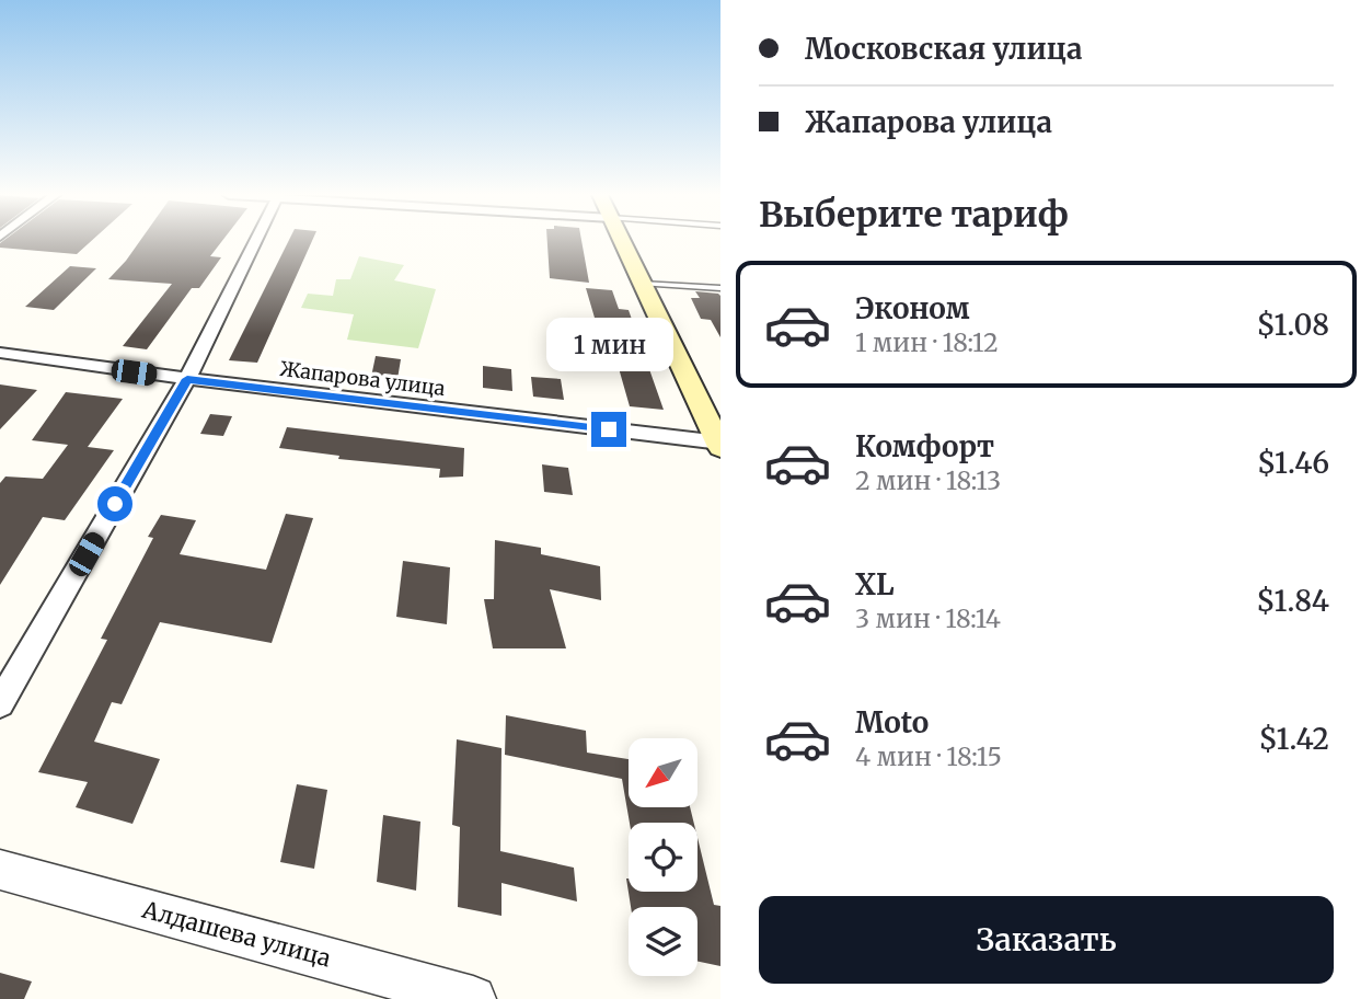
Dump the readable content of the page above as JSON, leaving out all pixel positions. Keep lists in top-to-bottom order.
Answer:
{
  "streets": {
    "street": ["Жапарова улица", "Алдашева улица"]
  },
  "north": "bottom left",
  "page": {
    "banner": ["Московская улица", "Жапарова улица"],
    "heading": "Выберите тариф",
    "list": [
      {
        "name": "Эконом",
        "note": "1 мин · 18:12",
        "value": "$1.08"
      },
      {
        "name": "Комфорт",
        "note": "2 мин · 18:13",
        "value": "$1.46"
      },
      {
        "name": "XL",
        "note": "3 мин · 18:14",
        "value": "$1.84"
      },
      {
        "name": "Moto",
        "note": "4 мин · 18:15",
        "value": "$1.42"
      }
    ],
    "bubble": "1 мин",
    "buttons": "Заказать"
  }
}
